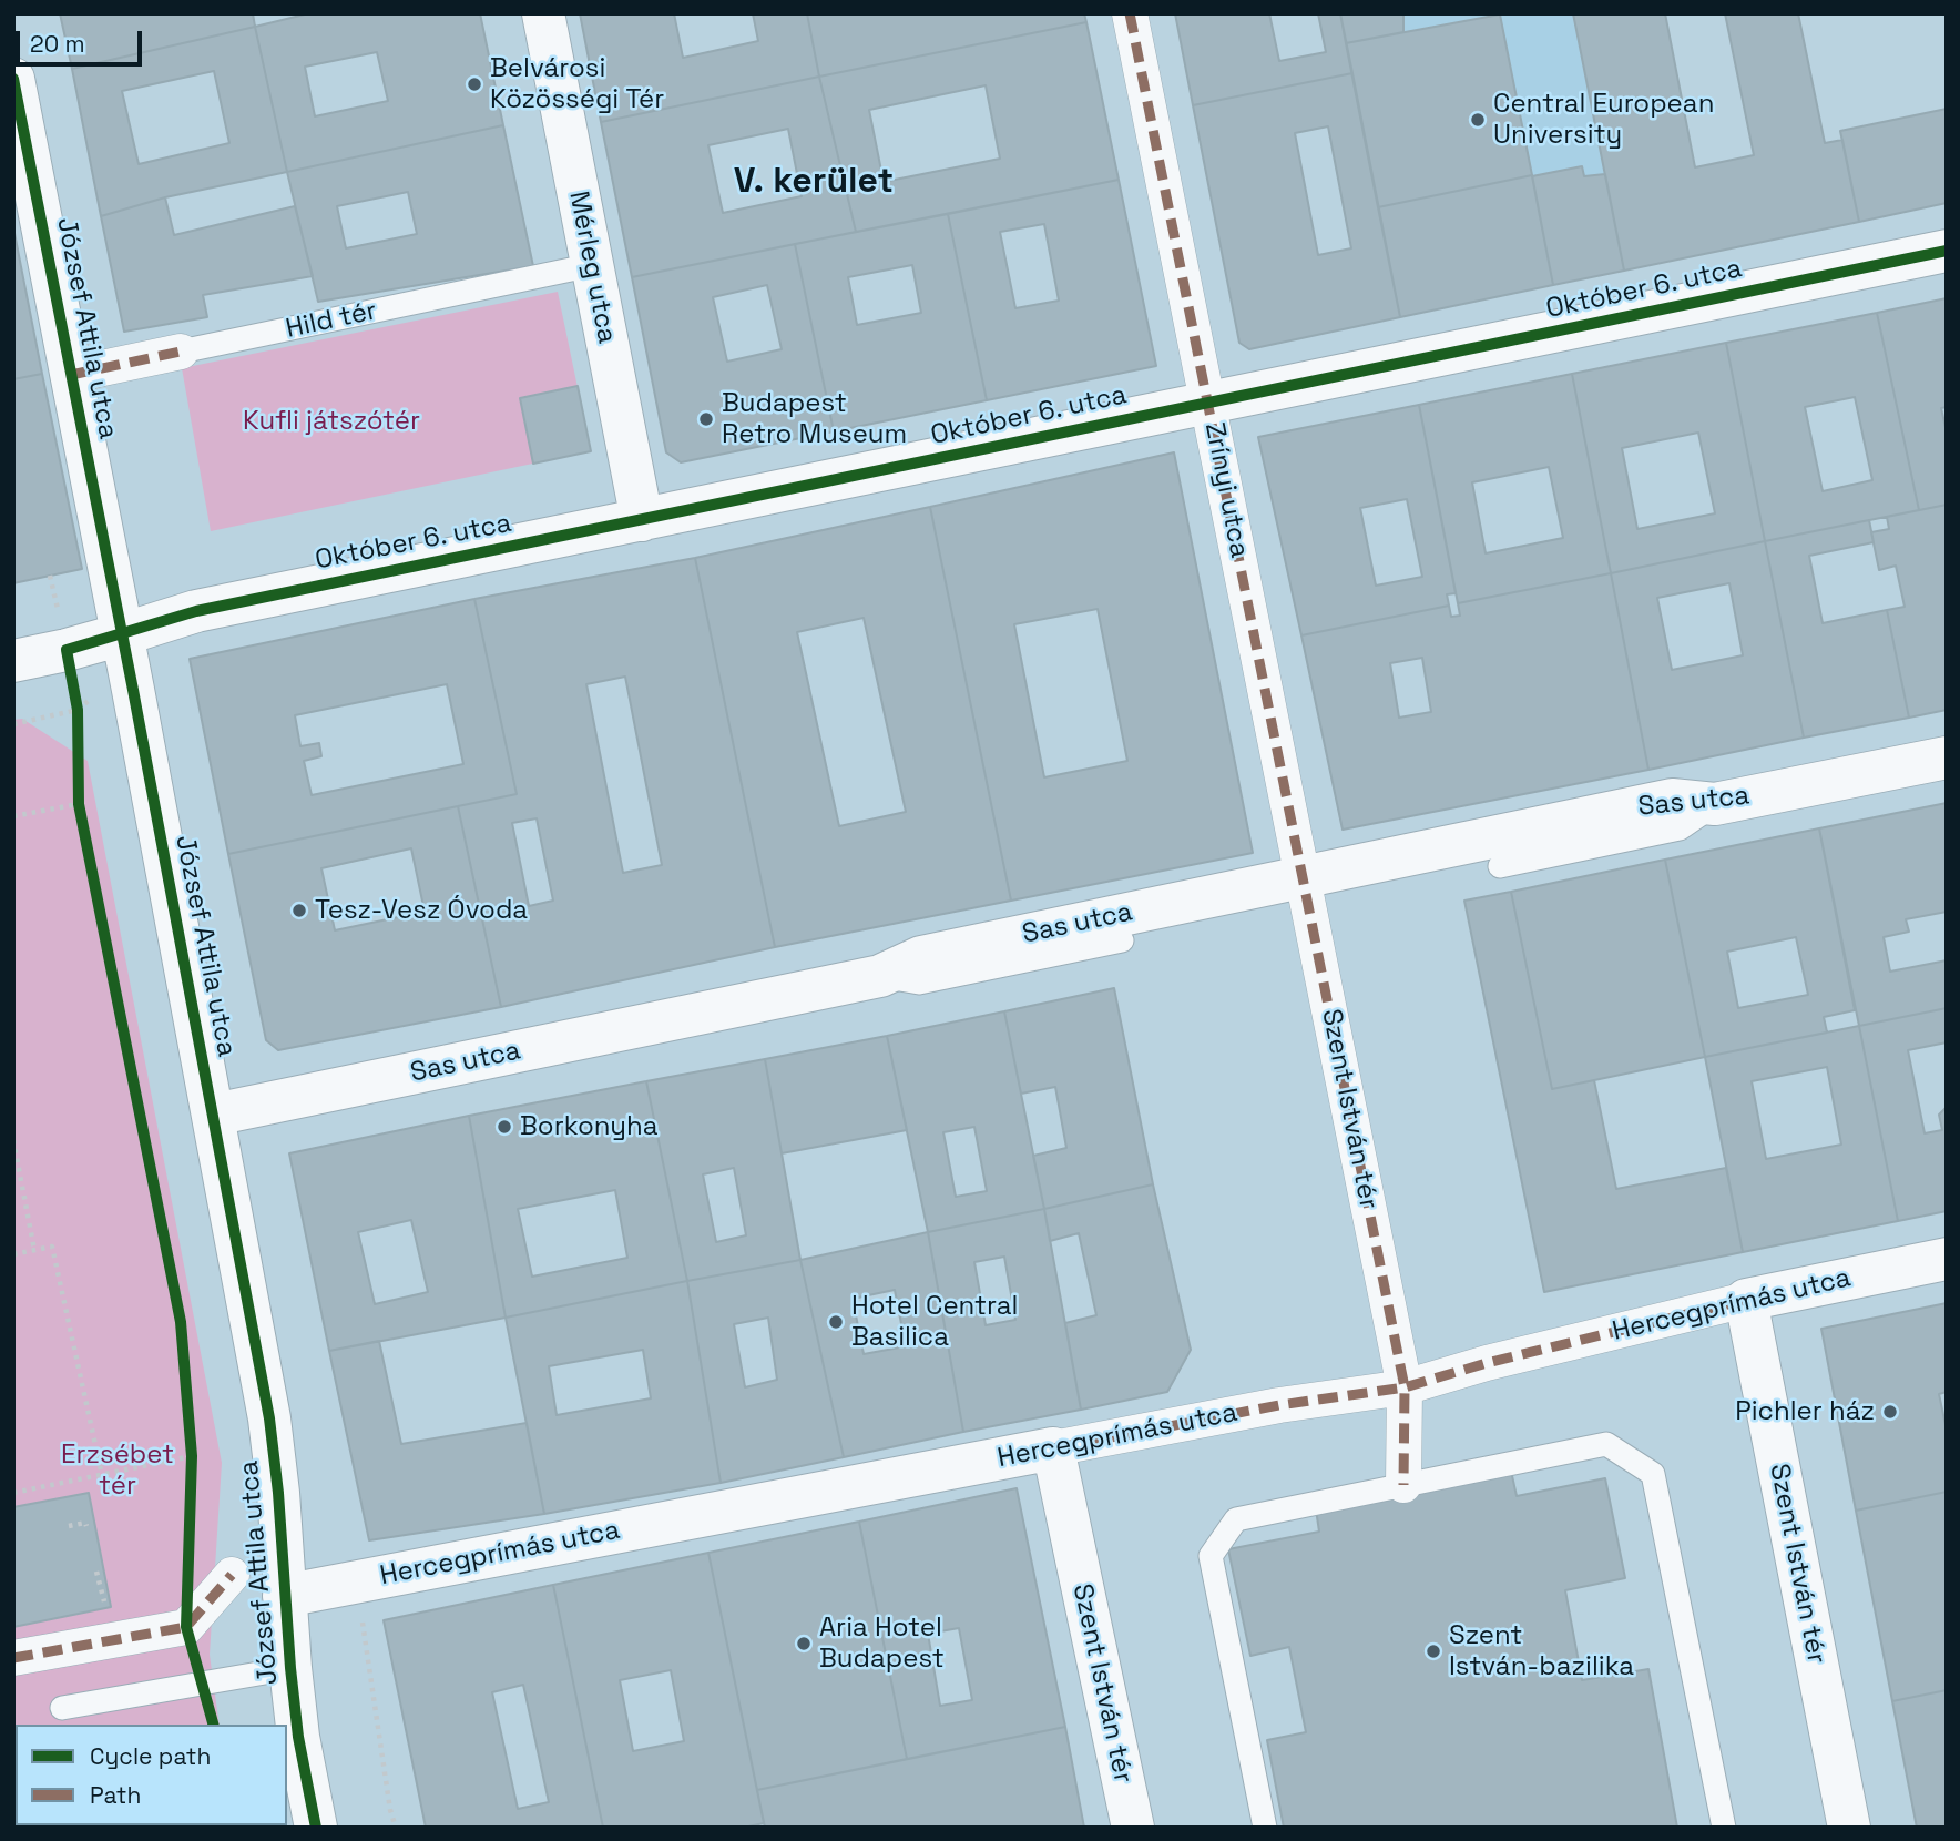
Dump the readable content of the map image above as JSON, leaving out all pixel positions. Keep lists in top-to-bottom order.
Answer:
{
  "streets": {
    "street": [
      "Mérleg utca",
      "Október 6. utca",
      "Hild tér",
      "József Attila utca",
      "Zrínyi utca",
      "Sas utca",
      "Szent István tér",
      "Hercegprímás utca"
    ]
  },
  "crossings": [
    ["Mérleg utca", "Október 6. utca"],
    ["Mérleg utca", "Hild tér"],
    ["Október 6. utca", "József Attila utca"],
    ["Október 6. utca", "Zrínyi utca"],
    ["Hild tér", "József Attila utca"],
    ["József Attila utca", "Sas utca"],
    ["József Attila utca", "Hercegprímás utca"],
    ["Zrínyi utca", "Sas utca"],
    ["Zrínyi utca", "Szent István tér"],
    ["Sas utca", "Szent István tér"],
    ["Szent István tér", "Hercegprímás utca"]
  ],
  "districts": ["V. kerület"],
  "parks": ["Kufli játszótér", "Erzsébet tér"],
  "places": [
    "Belvárosi Közösségi Tér",
    "Central European University",
    "Budapest Retro Museum",
    "Tesz-Vesz Óvoda",
    "Borkonyha",
    "Hotel Central Basilica",
    "Pichler ház",
    "Aria Hotel Budapest",
    "Szent István-bazilika"
  ],
  "legend": ["Cycle path", "Path"],
  "scale_bar": "20 m"
}
